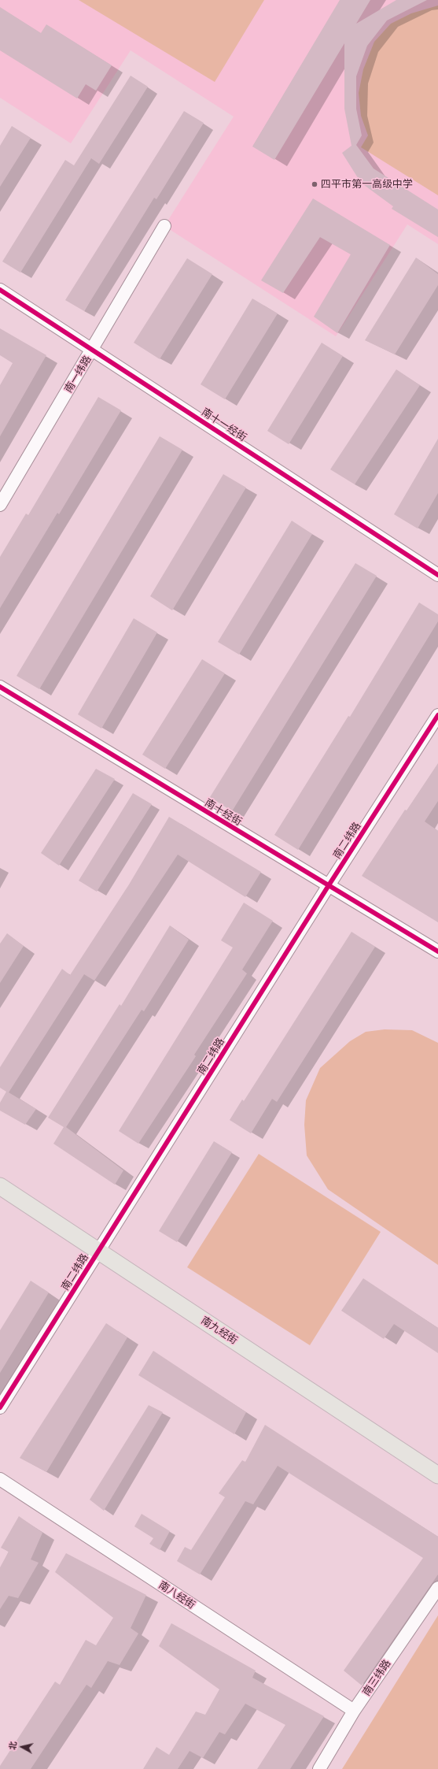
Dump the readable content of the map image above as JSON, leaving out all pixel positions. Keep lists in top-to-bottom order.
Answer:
{
  "streets": {
    "main road": ["南九经街"],
    "street": [
      "南一纬路",
      "南十一经街",
      "南十经街",
      "南二纬路",
      "南八经街",
      "南三纬路"
    ]
  },
  "crossings": [
    ["南一纬路", "南十一经街"],
    ["南十经街", "南二纬路"],
    ["南二纬路", "南九经街"],
    ["南八经街", "南三纬路"]
  ],
  "places": ["四平市第一高级中学"],
  "north": "left"
}
